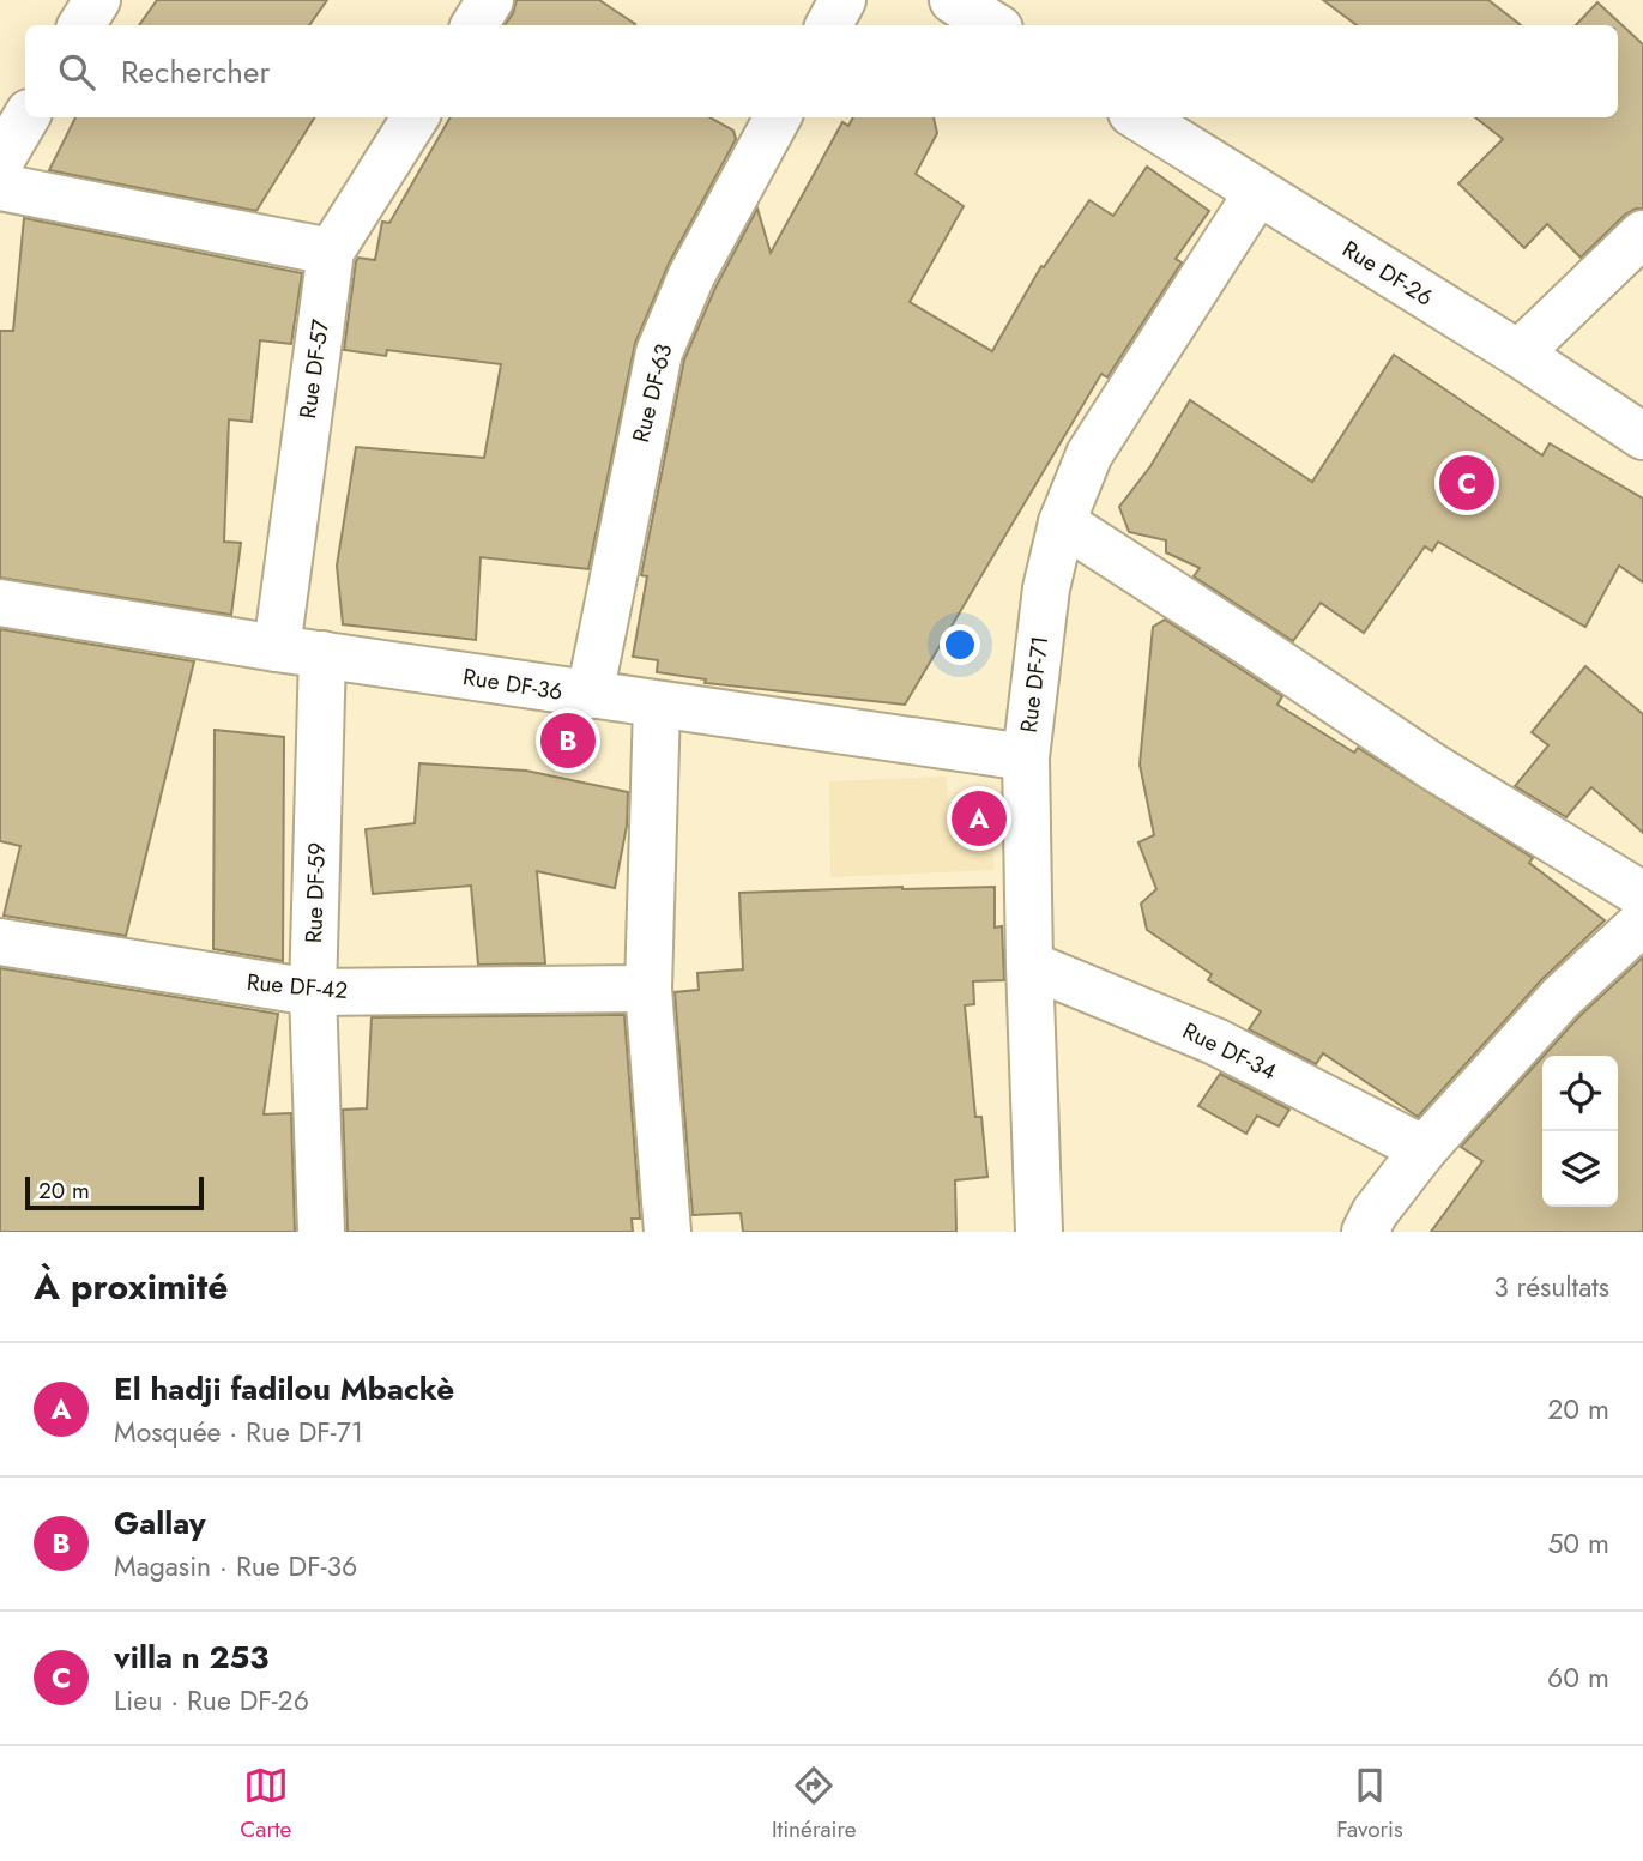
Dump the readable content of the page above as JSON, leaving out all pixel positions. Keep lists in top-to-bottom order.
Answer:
{
  "streets": {
    "street": [
      "Rue DF-26",
      "Rue DF-57",
      "Rue DF-63",
      "Rue DF-36",
      "Rue DF-71",
      "Rue DF-59",
      "Rue DF-42",
      "Rue DF-34"
    ]
  },
  "crossings": [
    ["Rue DF-26", "Rue DF-71"],
    ["Rue DF-57", "Rue DF-36"],
    ["Rue DF-63", "Rue DF-36"],
    ["Rue DF-36", "Rue DF-71"],
    ["Rue DF-36", "Rue DF-59"],
    ["Rue DF-71", "Rue DF-34"],
    ["Rue DF-59", "Rue DF-42"]
  ],
  "scale_bar": "20 m",
  "page": {
    "search": "Rechercher",
    "pins": ["C", "B", "A"],
    "scale": "20 m",
    "heading": ["À proximité", "3 résultats"],
    "list": [
      {
        "mark": "A",
        "name": "El hadji fadilou Mbackè",
        "note": "Mosquée · Rue DF-71",
        "value": "20 m"
      },
      {
        "mark": "B",
        "name": "Gallay",
        "note": "Magasin · Rue DF-36",
        "value": "50 m"
      },
      {
        "mark": "C",
        "name": "villa n 253",
        "note": "Lieu · Rue DF-26",
        "value": "60 m"
      }
    ],
    "nav": ["Carte", "Itinéraire", "Favoris"]
  }
}
